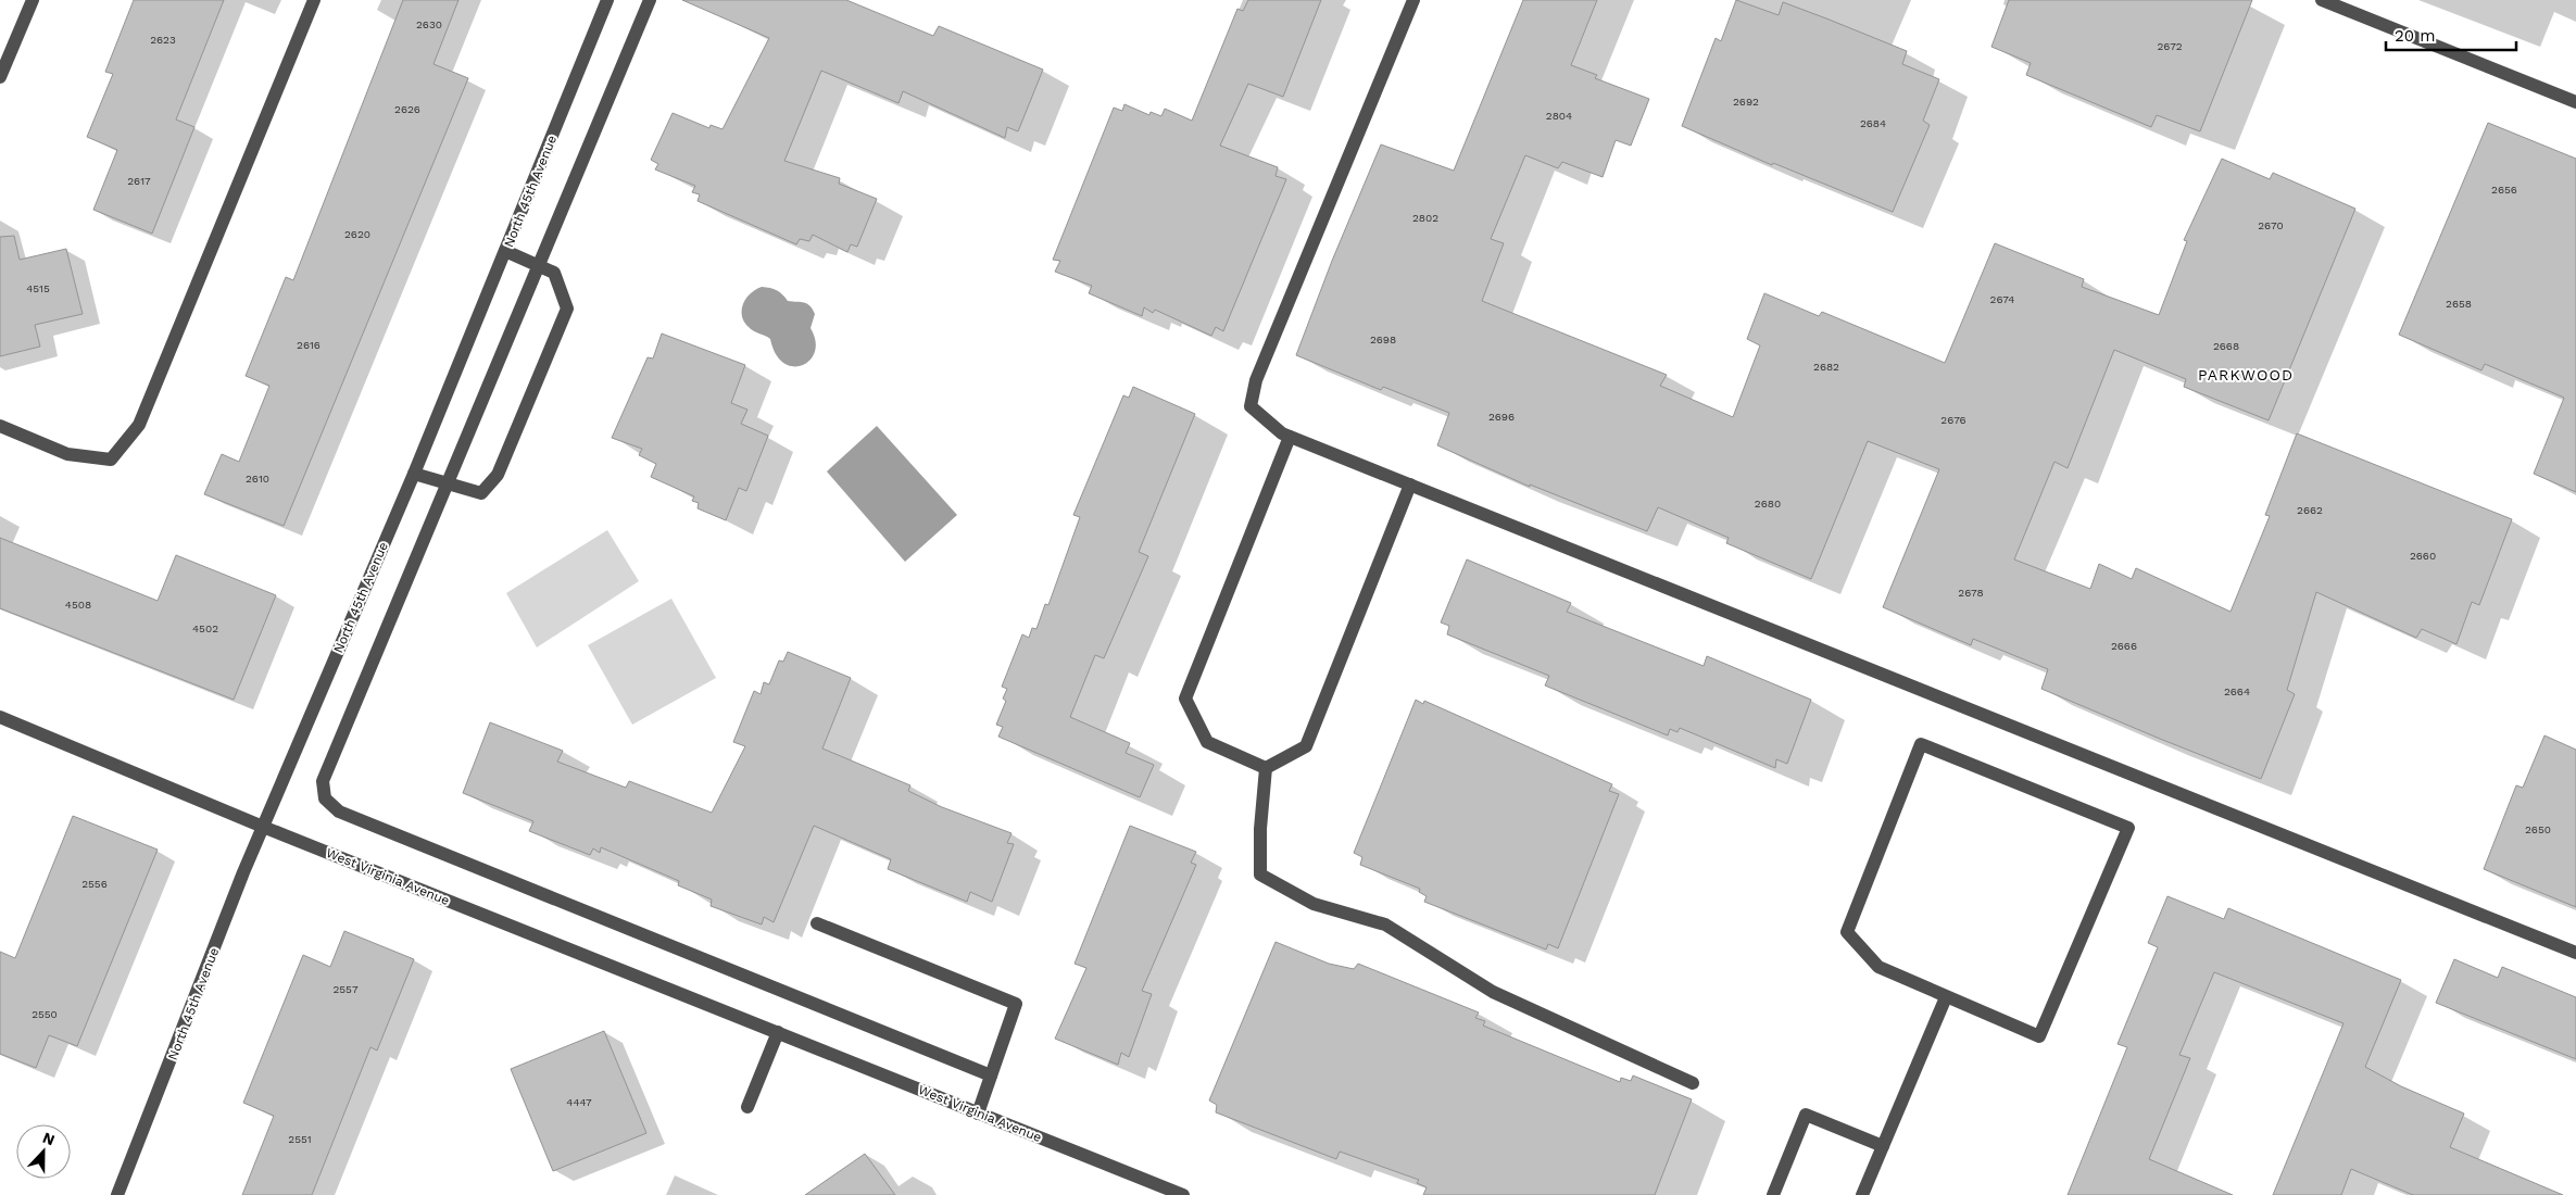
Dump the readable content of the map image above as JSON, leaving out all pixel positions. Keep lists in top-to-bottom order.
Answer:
{
  "streets": {
    "street": ["North 45th Avenue", "West Virginia Avenue"]
  },
  "crossings": [
    ["North 45th Avenue", "West Virginia Avenue"]
  ],
  "districts": ["PARKWOOD"],
  "house_numbers": [
    "2630",
    "2623",
    "2672",
    "2692",
    "2626",
    "2804",
    "2684",
    "2617",
    "2656",
    "2802",
    "2670",
    "2620",
    "4515",
    "2674",
    "2658",
    "2698",
    "2616",
    "2668",
    "2682",
    "2696",
    "2676",
    "2610",
    "2680",
    "2662",
    "2660",
    "2678",
    "4508",
    "4502",
    "2666",
    "2664",
    "2650",
    "2556",
    "2557",
    "2550",
    "4447",
    "2551"
  ],
  "scale_bar": "20 m",
  "north": "top"
}
